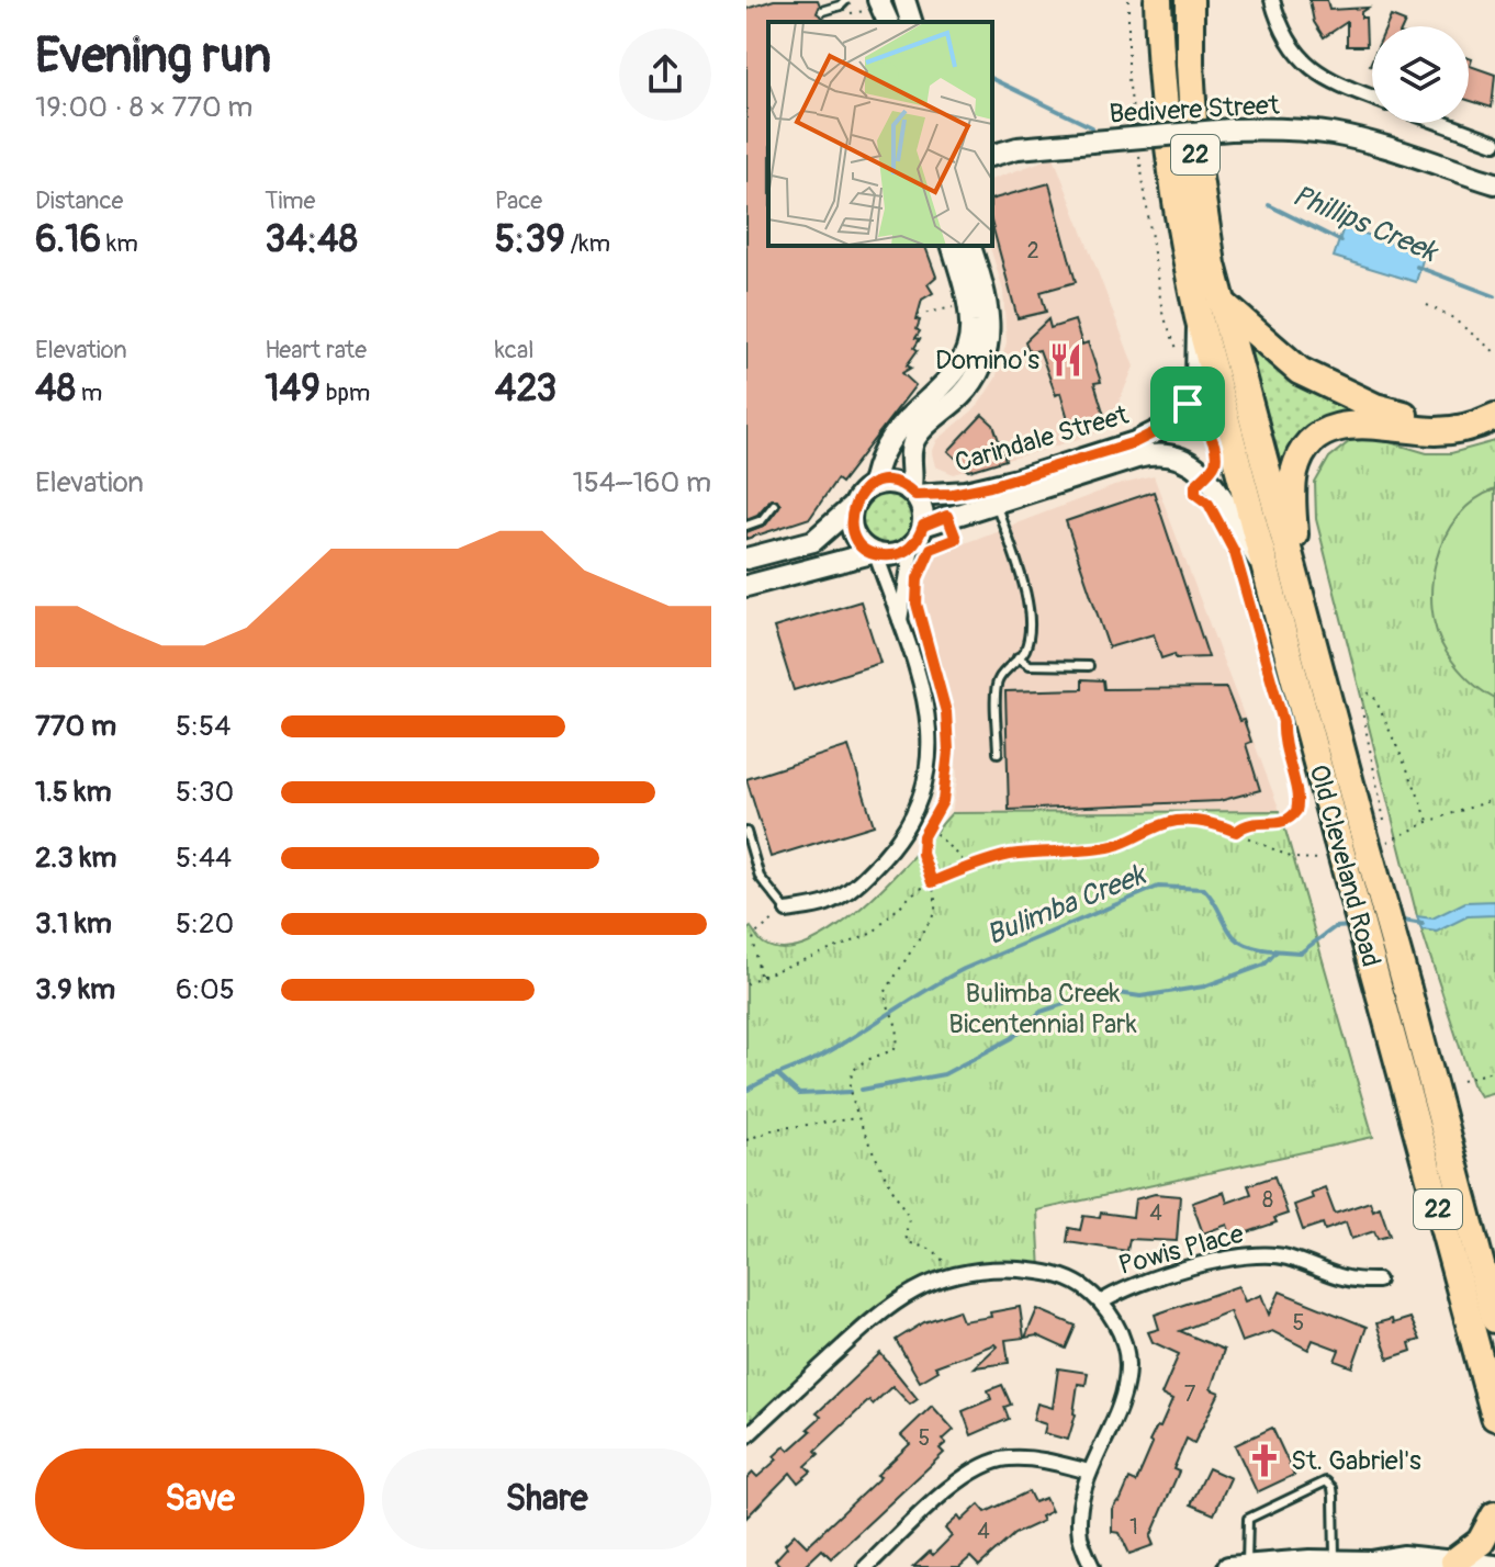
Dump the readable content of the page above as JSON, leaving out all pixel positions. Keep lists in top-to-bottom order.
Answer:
{
  "streets": {
    "highway": ["22", "Old Cleveland Road"],
    "street": ["Bedivere Street", "Carindale Street", "Powis Place"]
  },
  "crossings": [
    ["Carindale Street", "Old Cleveland Road"]
  ],
  "water": ["Phillips Creek", "Bulimba Creek"],
  "parks": ["Bulimba Creek Bicentennial Park"],
  "places": {
    "restaurant": ["Domino's"],
    "church": ["St. Gabriel's"]
  },
  "house_numbers": [
    "2",
    "8",
    "4",
    "5",
    "7",
    "5",
    "1",
    "4"
  ],
  "page": {
    "heading": ["Evening run", "19:00 · 8 × 770 m"],
    "stats": [
      ["Distance", "6.16 km"],
      ["Time", "34:48"],
      ["Pace", "5:39 /km"],
      ["Elevation", "48 m"],
      ["Heart rate", "149 bpm"],
      ["kcal", "423"]
    ],
    "chart": ["Elevation", "154–160 m"],
    "list": [
      {
        "name": "770 m",
        "note": "5:54"
      },
      {
        "name": "1.5 km",
        "note": "5:30"
      },
      {
        "name": "2.3 km",
        "note": "5:44"
      },
      {
        "name": "3.1 km",
        "note": "5:20"
      },
      {
        "name": "3.9 km",
        "note": "6:05"
      }
    ],
    "buttons": ["Save", "Share"]
  }
}
